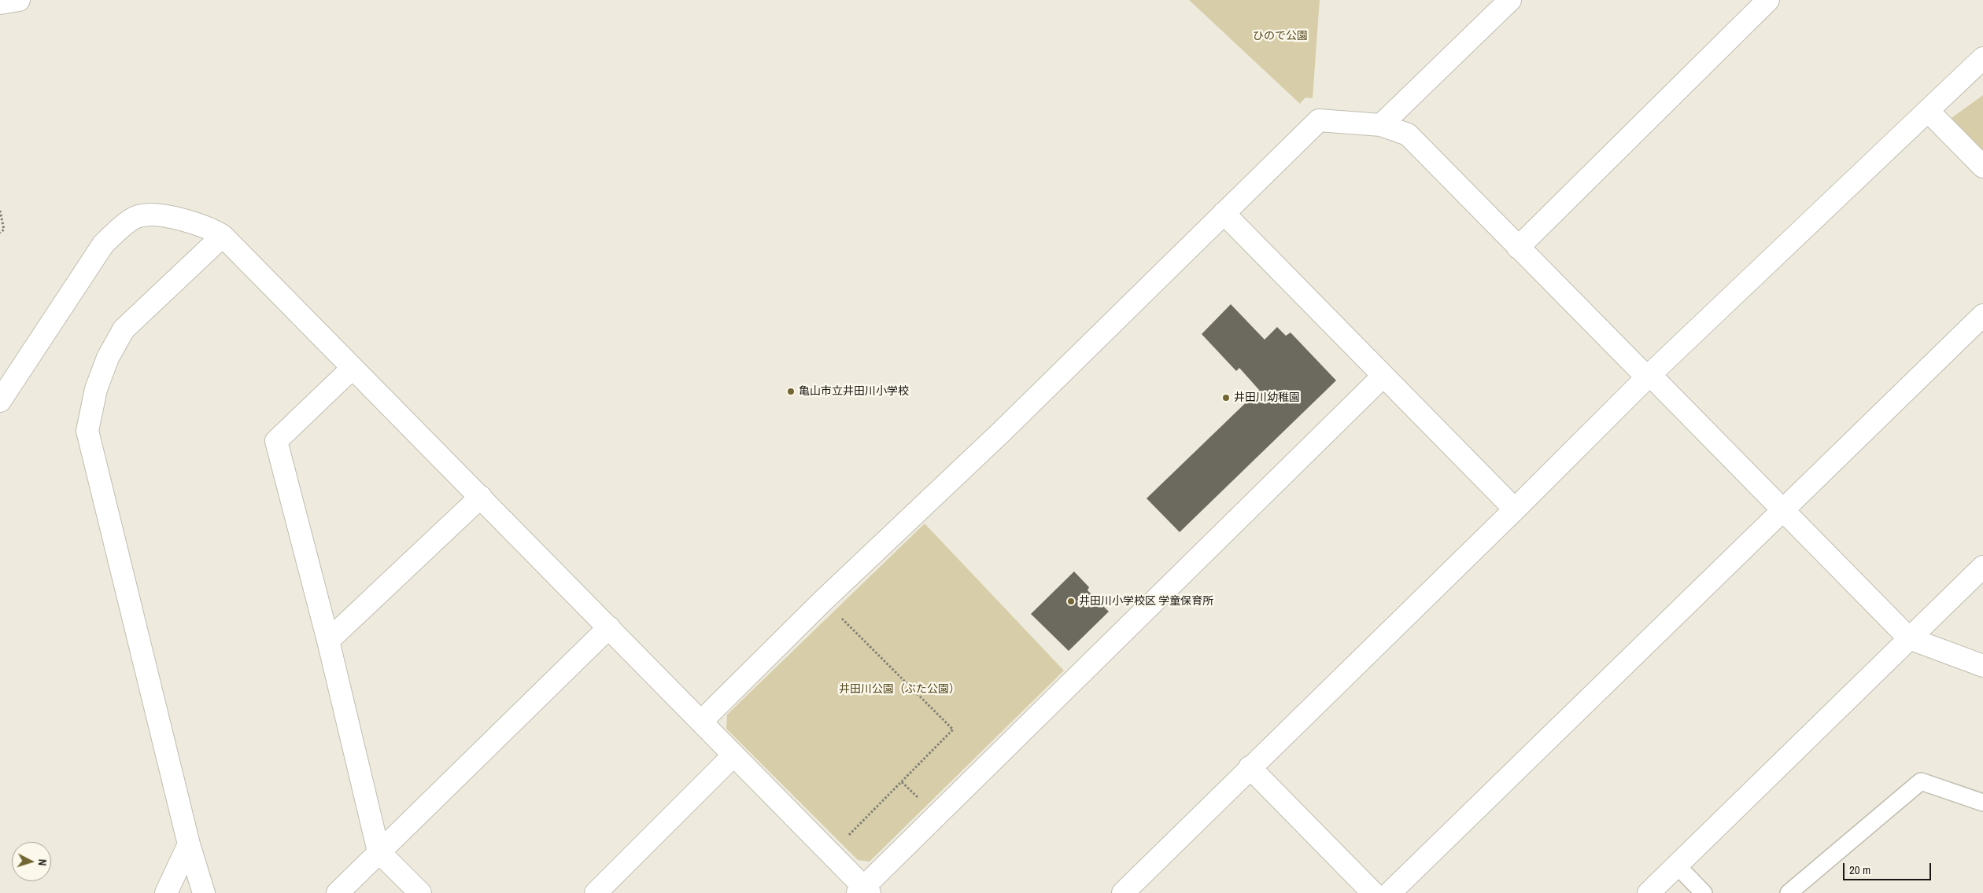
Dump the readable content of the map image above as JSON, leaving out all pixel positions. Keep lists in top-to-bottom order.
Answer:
{
  "parks": ["ひので公園", "井田川公園（ぶた公園）"],
  "places": ["亀山市立井田川小学校", "井田川幼稚園", "井田川小学校区 学童保育所"],
  "scale_bar": "20 m",
  "north": "right"
}
